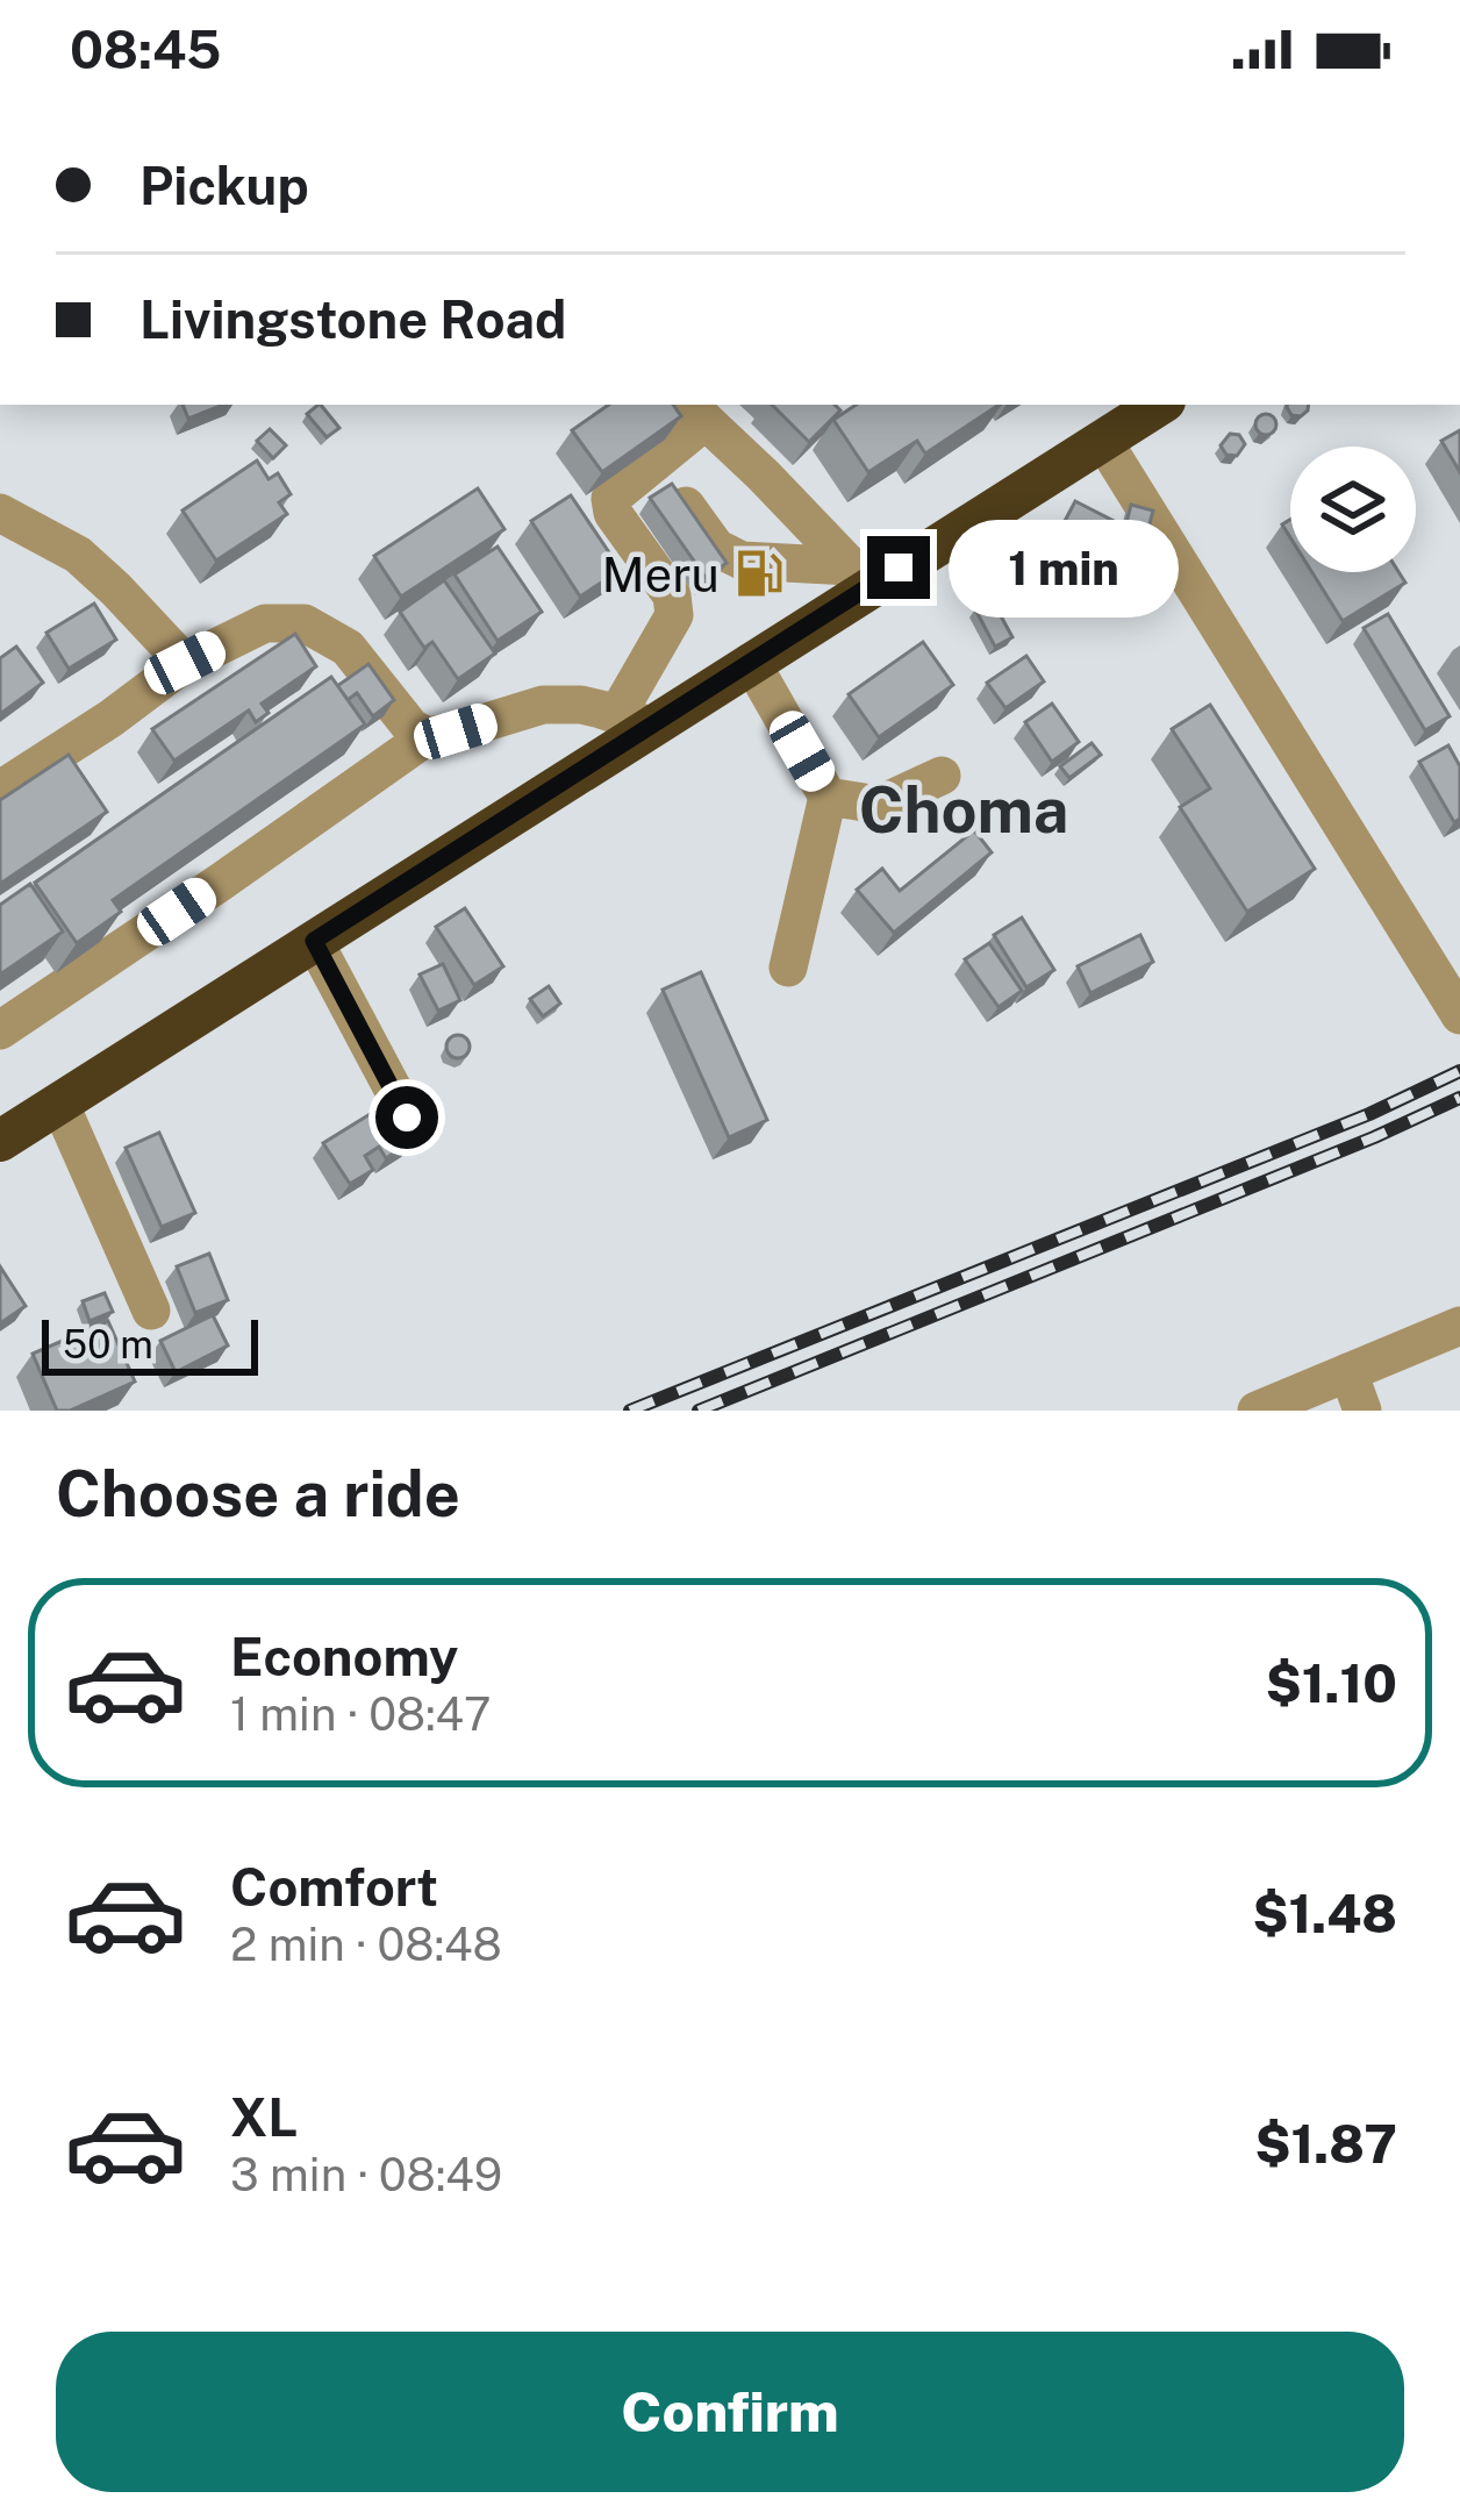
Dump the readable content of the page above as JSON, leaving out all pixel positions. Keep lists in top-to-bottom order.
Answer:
{
  "districts": ["Choma"],
  "places": {
    "fuel station": ["Meru"]
  },
  "scale_bar": "50 m",
  "page": {
    "status": "08:45",
    "banner": ["Pickup", "Livingstone Road"],
    "bubble": "1 min",
    "scale": "50 m",
    "heading": "Choose a ride",
    "list": [
      {
        "name": "Economy",
        "note": "1 min · 08:47",
        "value": "$1.10"
      },
      {
        "name": "Comfort",
        "note": "2 min · 08:48",
        "value": "$1.48"
      },
      {
        "name": "XL",
        "note": "3 min · 08:49",
        "value": "$1.87"
      }
    ],
    "buttons": "Confirm"
  }
}
